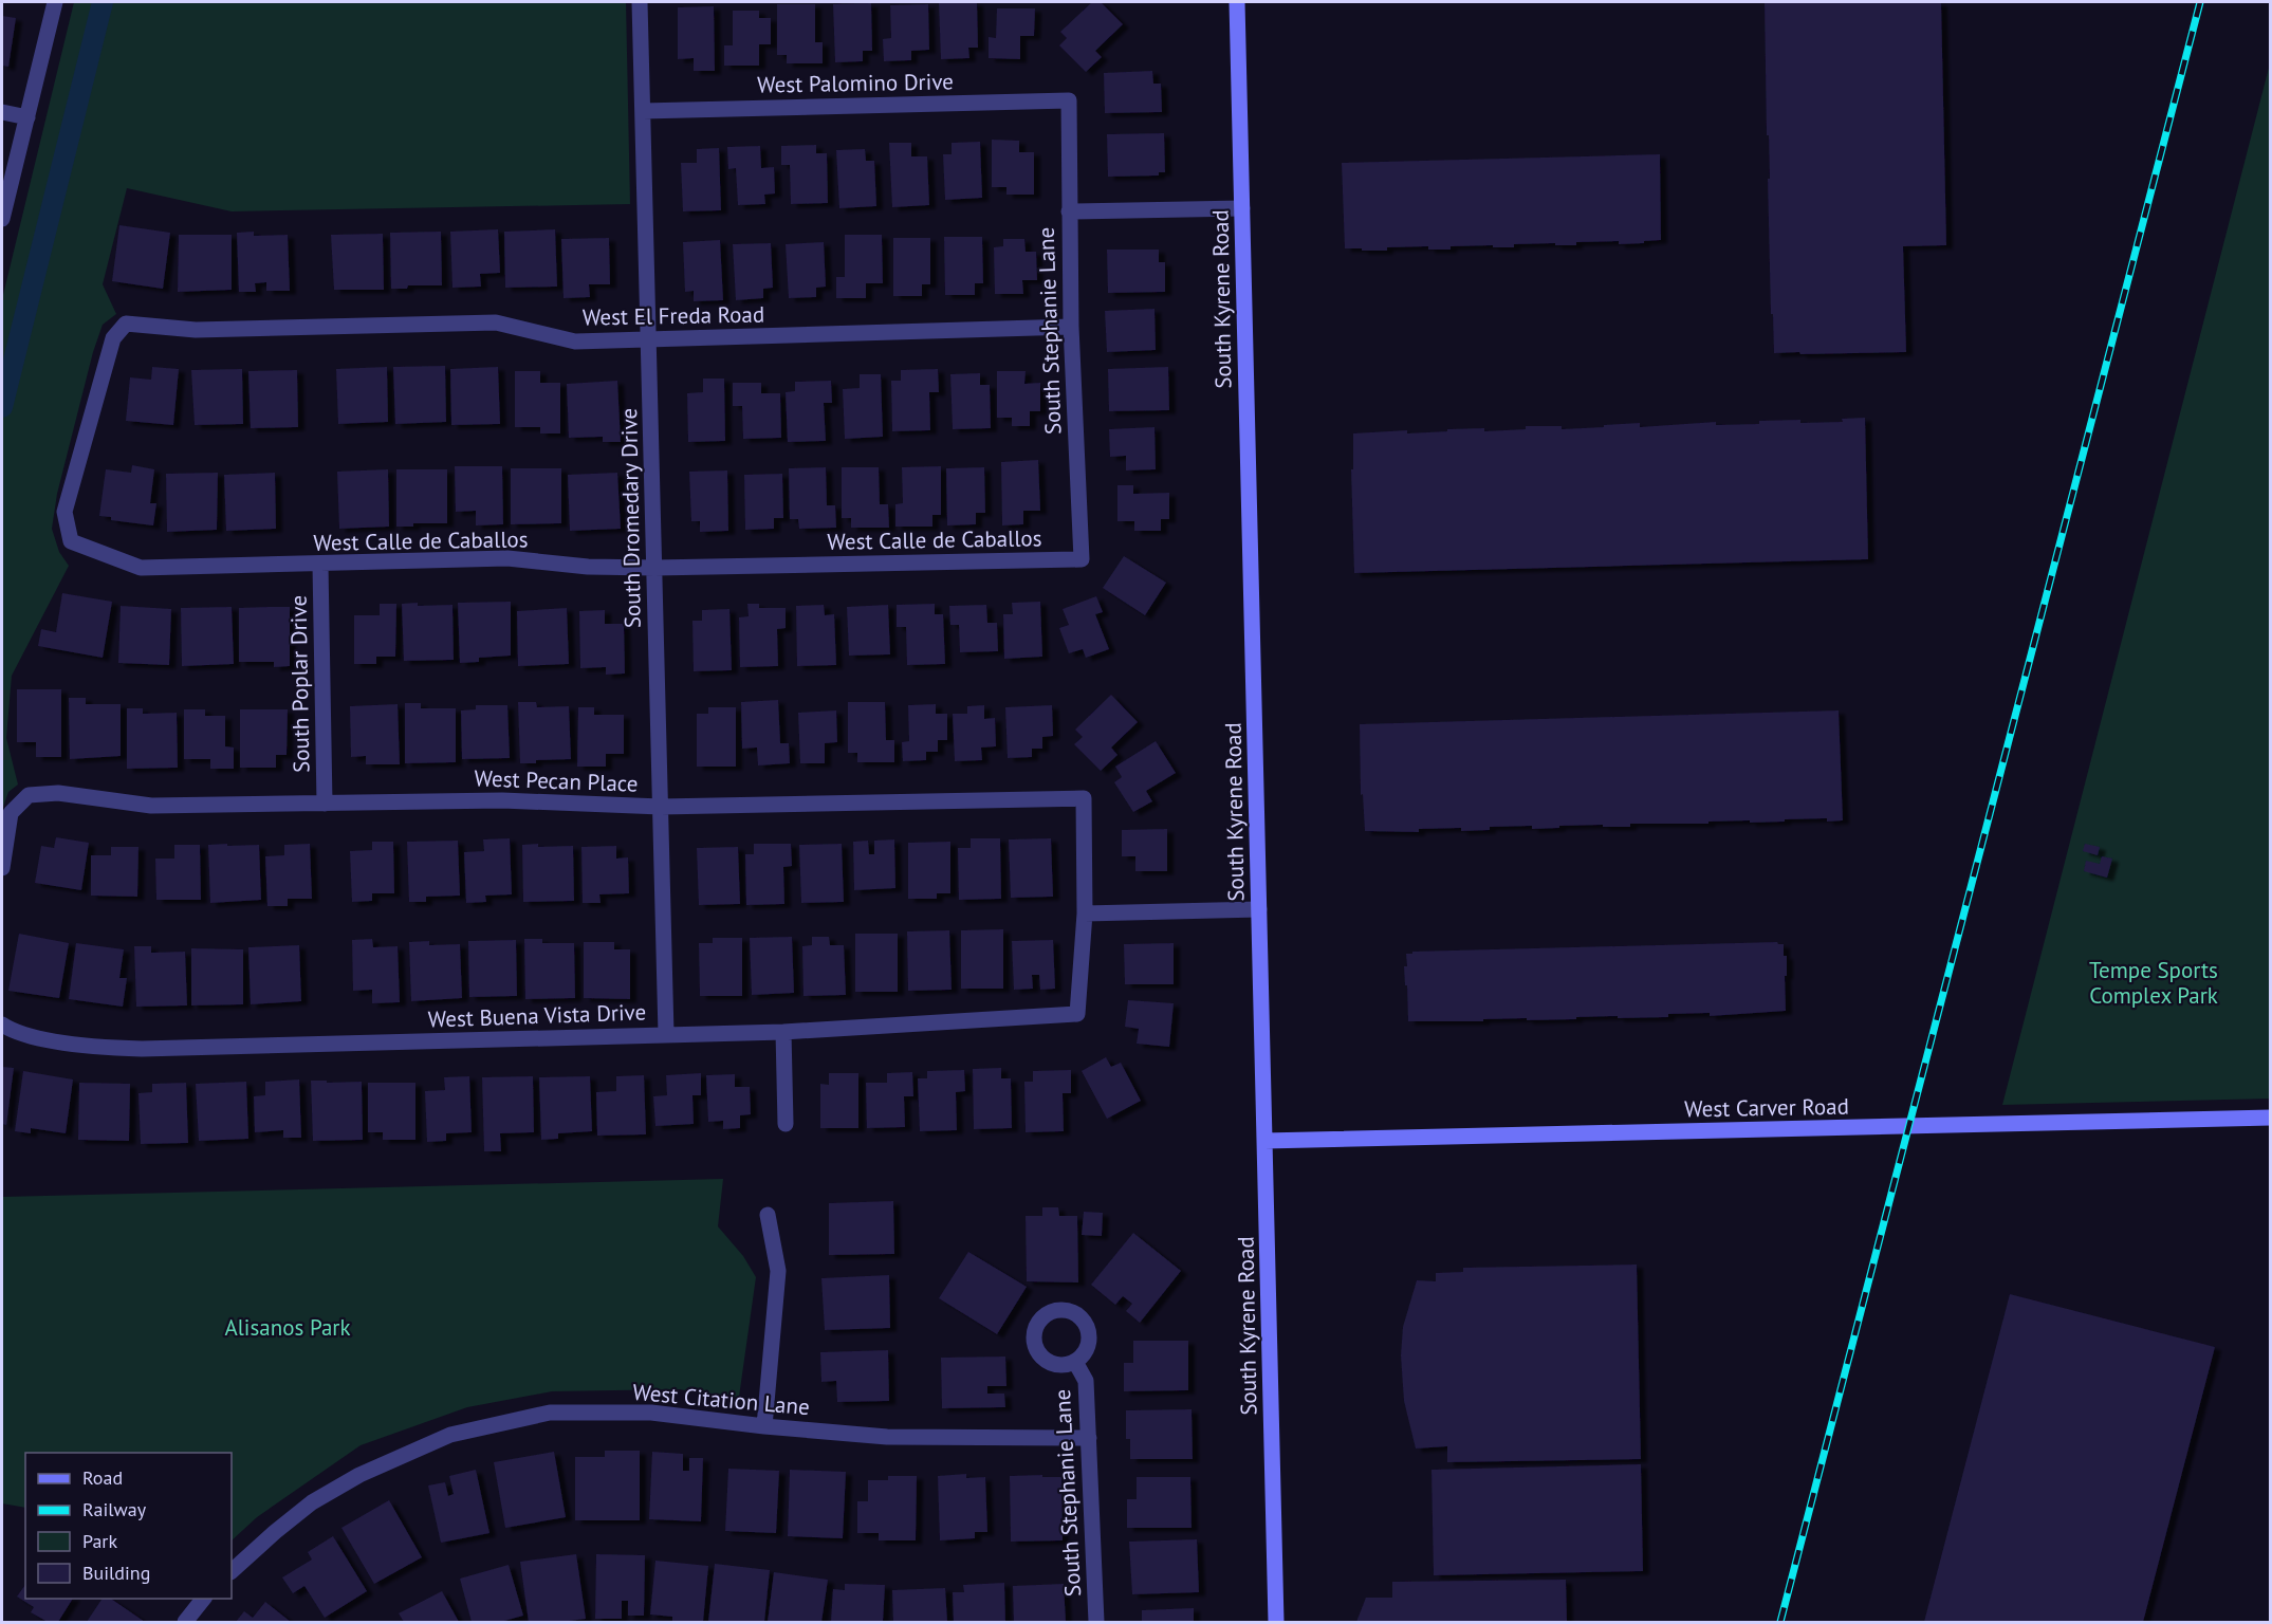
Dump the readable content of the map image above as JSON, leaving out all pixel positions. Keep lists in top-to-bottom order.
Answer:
{
  "streets": {
    "main road": ["South Kyrene Road", "West Carver Road"],
    "street": [
      "West Palomino Drive",
      "West El Freda Road",
      "South Stephanie Lane",
      "South Dromedary Drive",
      "West Calle de Caballos",
      "South Poplar Drive",
      "West Pecan Place",
      "West Buena Vista Drive",
      "West Citation Lane"
    ]
  },
  "crossings": [
    ["West Palomino Drive", "South Stephanie Lane"],
    ["West Palomino Drive", "South Dromedary Drive"],
    ["South Kyrene Road", "West Carver Road"],
    ["West El Freda Road", "South Stephanie Lane"],
    ["West El Freda Road", "South Dromedary Drive"],
    ["West El Freda Road", "West Calle de Caballos"],
    ["South Stephanie Lane", "West Calle de Caballos"],
    ["South Stephanie Lane", "West Citation Lane"],
    ["South Dromedary Drive", "West Calle de Caballos"],
    ["South Dromedary Drive", "West Pecan Place"],
    ["South Dromedary Drive", "West Buena Vista Drive"],
    ["West Calle de Caballos", "South Poplar Drive"],
    ["South Poplar Drive", "West Pecan Place"],
    ["West Pecan Place", "West Buena Vista Drive"]
  ],
  "parks": ["Tempe Sports Complex Park", "Alisanos Park"],
  "legend": [
    "Road",
    "Railway",
    "Park",
    "Building"
  ]
}
